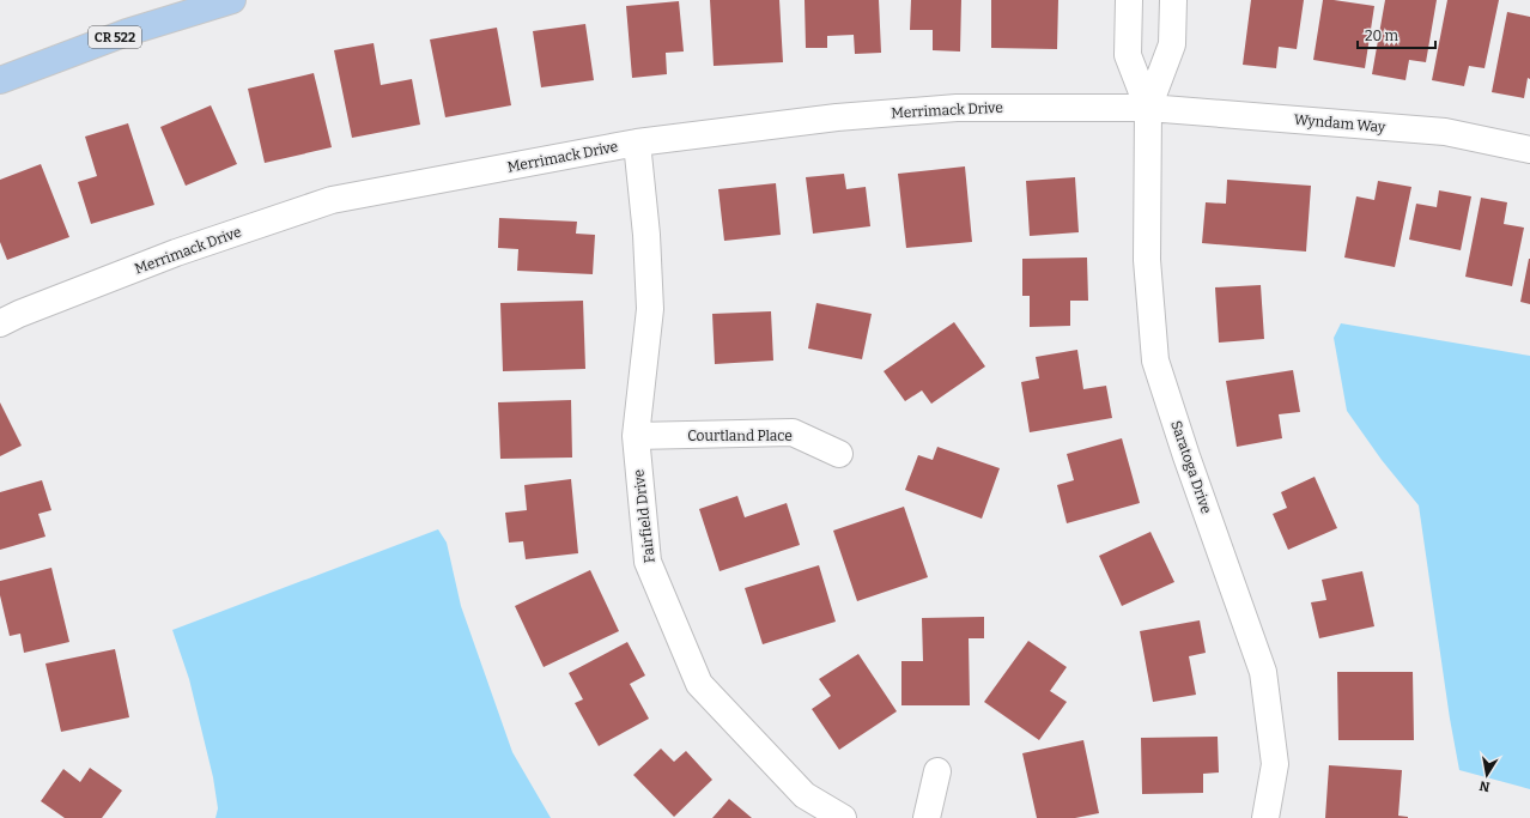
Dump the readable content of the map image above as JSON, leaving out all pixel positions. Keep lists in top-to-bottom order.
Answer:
{
  "streets": {
    "main road": ["CR 522"],
    "street": [
      "Merrimack Drive",
      "Wyndam Way",
      "Courtland Place",
      "Saratoga Drive",
      "Fairfield Drive"
    ]
  },
  "crossings": [
    ["Merrimack Drive", "Wyndam Way"],
    ["Merrimack Drive", "Saratoga Drive"],
    ["Merrimack Drive", "Fairfield Drive"],
    ["Wyndam Way", "Saratoga Drive"],
    ["Courtland Place", "Fairfield Drive"]
  ],
  "scale_bar": "20 m",
  "north": "bottom"
}
